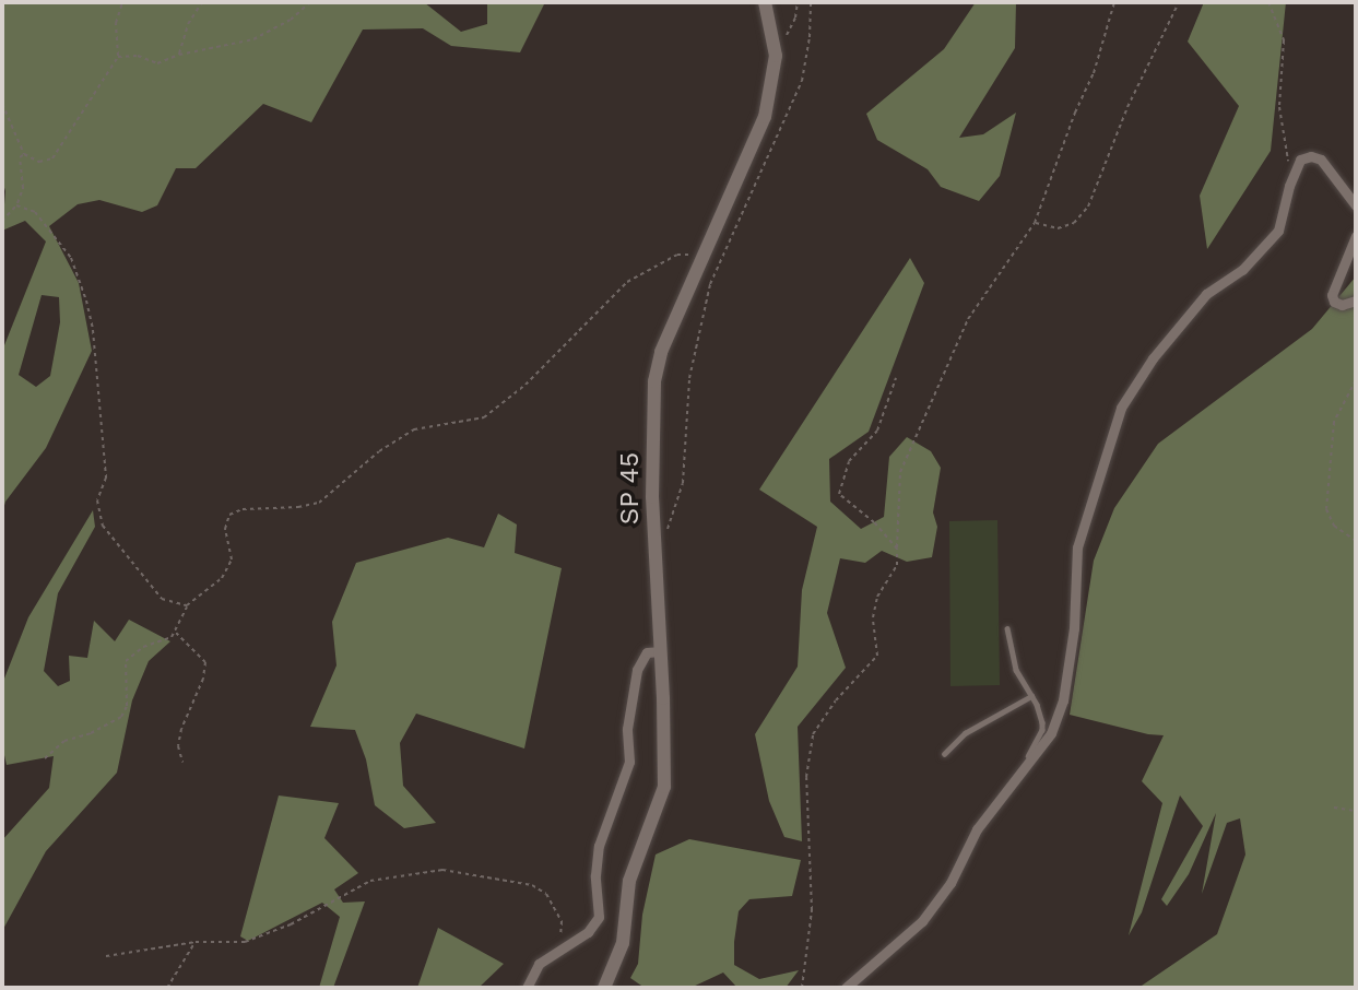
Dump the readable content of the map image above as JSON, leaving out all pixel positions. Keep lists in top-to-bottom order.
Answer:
{
  "streets": {
    "street": ["SP 45"]
  }
}
